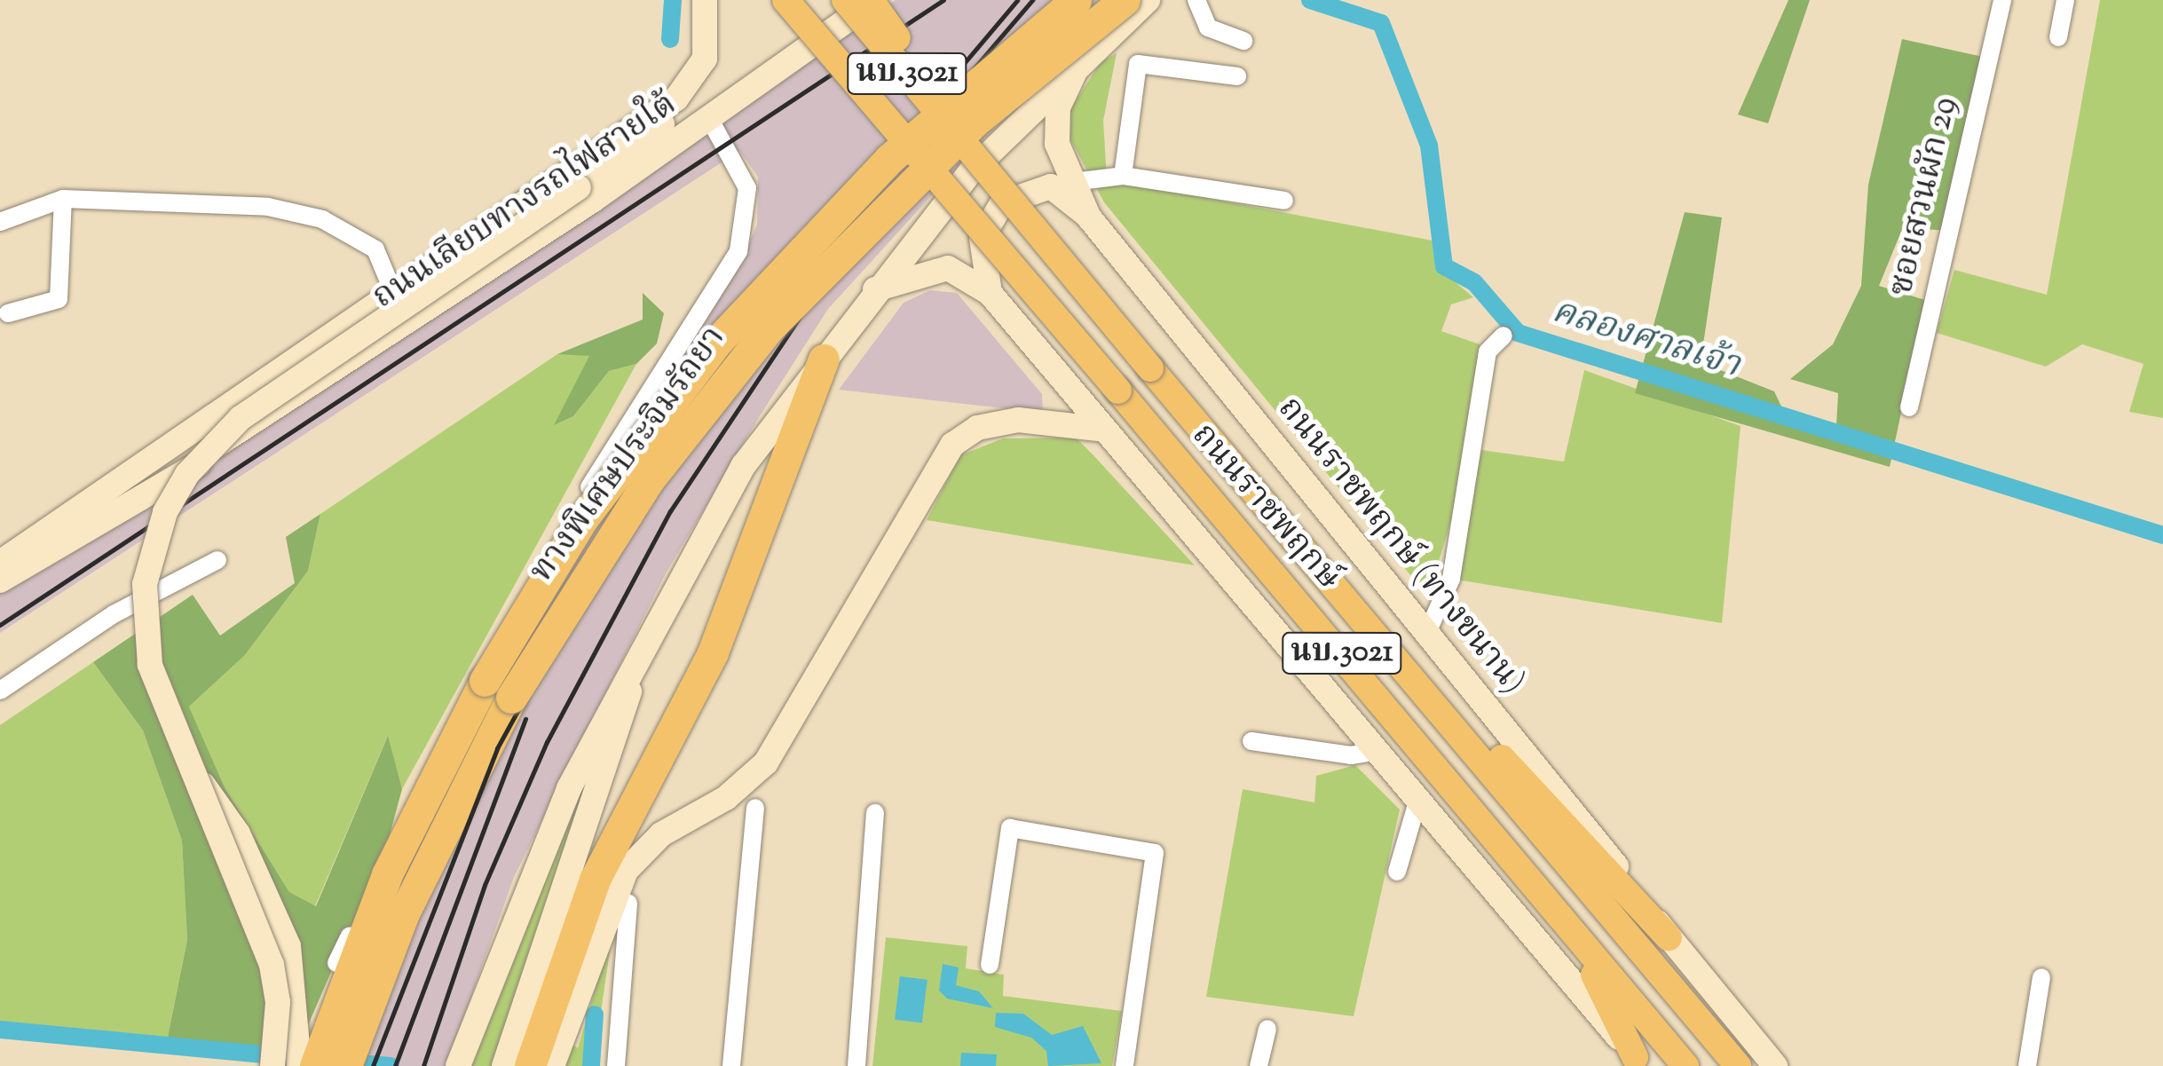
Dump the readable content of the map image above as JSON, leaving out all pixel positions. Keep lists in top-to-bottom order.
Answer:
{
  "streets": {
    "highway": ["ทางพิเศษประจิมรัถยา"],
    "main road": [
      "นบ.3021",
      "ถนนเลียบทางรถไฟสายใต้",
      "ถนนราชพฤกษ์",
      "ถนนราชพฤกษ์ (ทางขนาน)"
    ],
    "street": ["ซอยสวนผัก 29"]
  },
  "water": ["คลองศาลเจ้า"]
}
